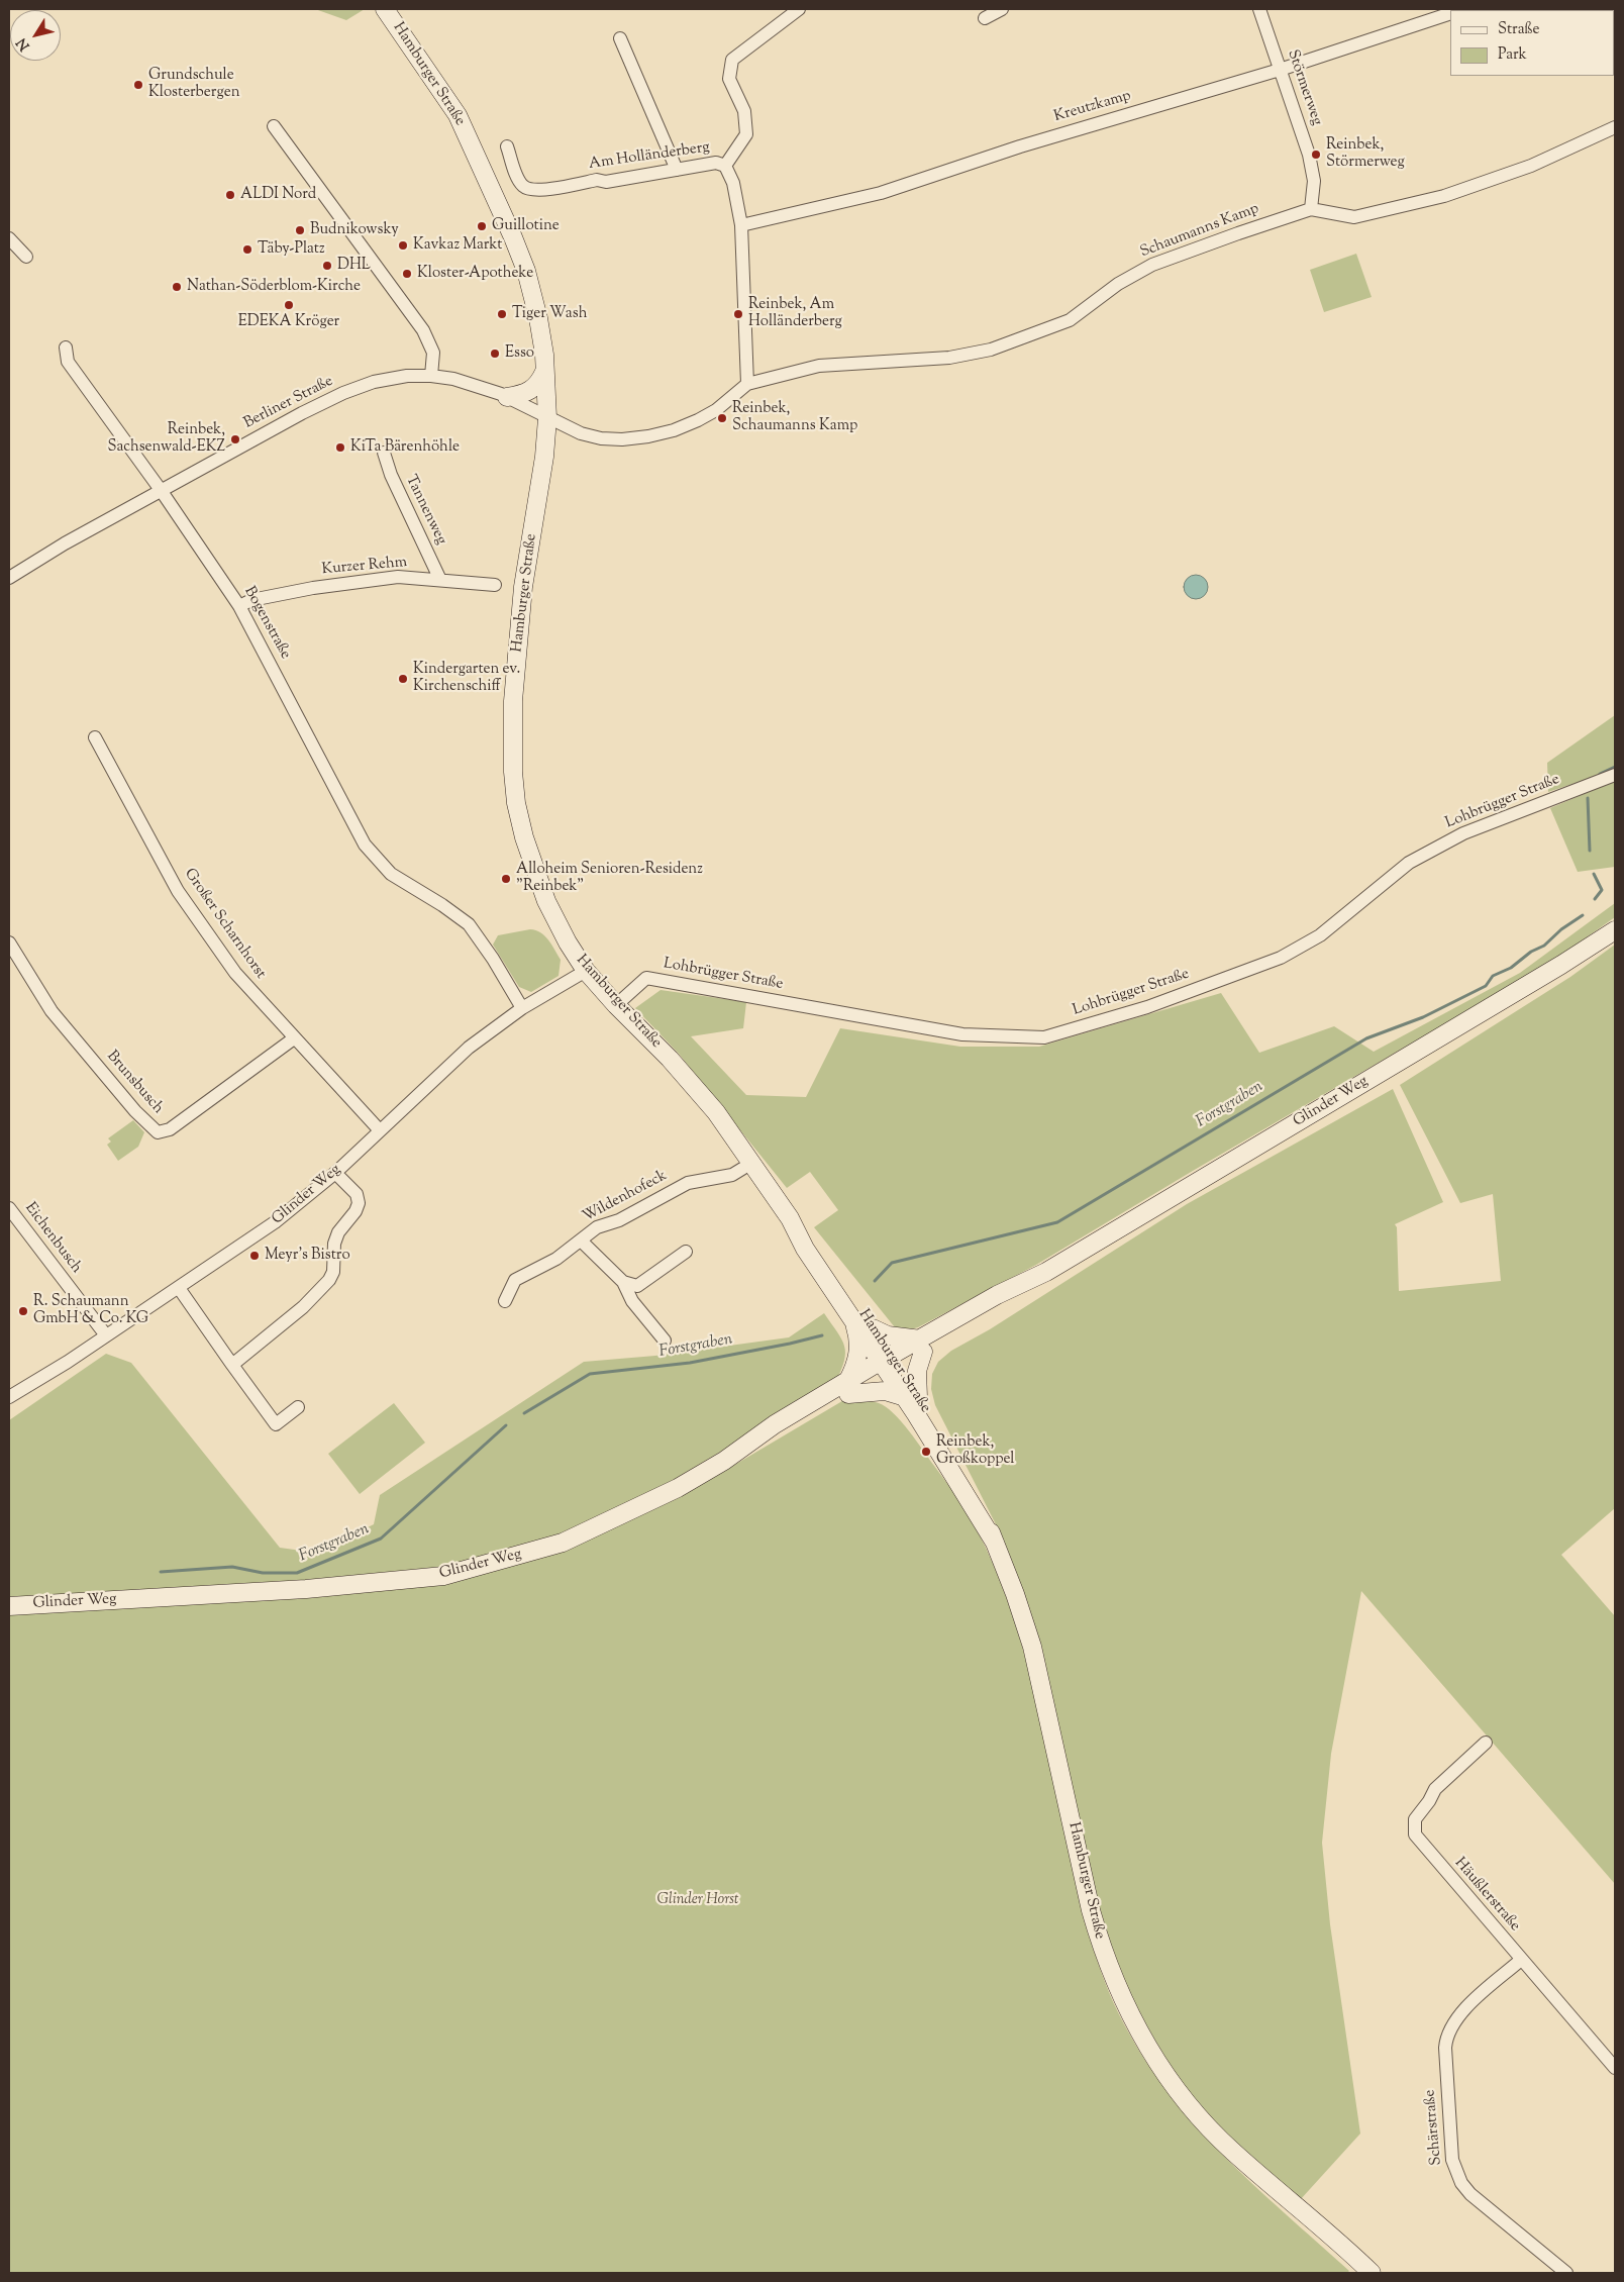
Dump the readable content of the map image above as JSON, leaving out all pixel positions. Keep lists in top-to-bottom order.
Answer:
{
  "streets": {
    "main road": ["Hamburger Straße", "Glinder Weg"],
    "street": [
      "Störmerweg",
      "Kreutzkamp",
      "Am Holländerberg",
      "Schaumanns Kamp",
      "Berliner Straße",
      "Tannenweg",
      "Kurzer Rehm",
      "Bogenstraße",
      "Lohbrügger Straße",
      "Großer Scharnhorst",
      "Brunsbusch",
      "Wildenhofeck",
      "Eichenbusch",
      "Häußlerstraße",
      "Schärstraße"
    ]
  },
  "crossings": [
    ["Hamburger Straße", "Schaumanns Kamp"],
    ["Hamburger Straße", "Berliner Straße"],
    ["Hamburger Straße", "Lohbrügger Straße"],
    ["Hamburger Straße", "Glinder Weg"],
    ["Hamburger Straße", "Wildenhofeck"],
    ["Störmerweg", "Kreutzkamp"],
    ["Störmerweg", "Schaumanns Kamp"],
    ["Kreutzkamp", "Am Holländerberg"],
    ["Am Holländerberg", "Schaumanns Kamp"],
    ["Schaumanns Kamp", "Berliner Straße"],
    ["Berliner Straße", "Bogenstraße"],
    ["Tannenweg", "Kurzer Rehm"],
    ["Kurzer Rehm", "Bogenstraße"],
    ["Bogenstraße", "Glinder Weg"],
    ["Großer Scharnhorst", "Brunsbusch"],
    ["Großer Scharnhorst", "Glinder Weg"],
    ["Glinder Weg", "Eichenbusch"],
    ["Häußlerstraße", "Schärstraße"]
  ],
  "water": ["Forstgraben"],
  "parks": ["Glinder Horst"],
  "places": [
    "Grundschule Klosterbergen",
    "Reinbek, Störmerweg",
    "ALDI Nord",
    "Guillotine",
    "Budnikowsky",
    "Kavkaz Markt",
    "Täby-Platz",
    "DHL",
    "Kloster-Apotheke",
    "Nathan-Söderblom-Kirche",
    "EDEKA Kröger",
    "Tiger Wash",
    "Reinbek, Am Holländerberg",
    "Esso",
    "Reinbek, Schaumanns Kamp",
    "Reinbek, Sachsenwald-EKZ",
    "KiTa Bärenhöhle",
    "Kindergarten ev. Kirchenschiff",
    "Alloheim Senioren-Residenz \"Reinbek\"",
    "Meyr's Bistro",
    "R. Schaumann GmbH & Co. KG",
    "Reinbek, Großkoppel"
  ],
  "legend": ["Straße", "Park"],
  "north": "bottom left"
}
